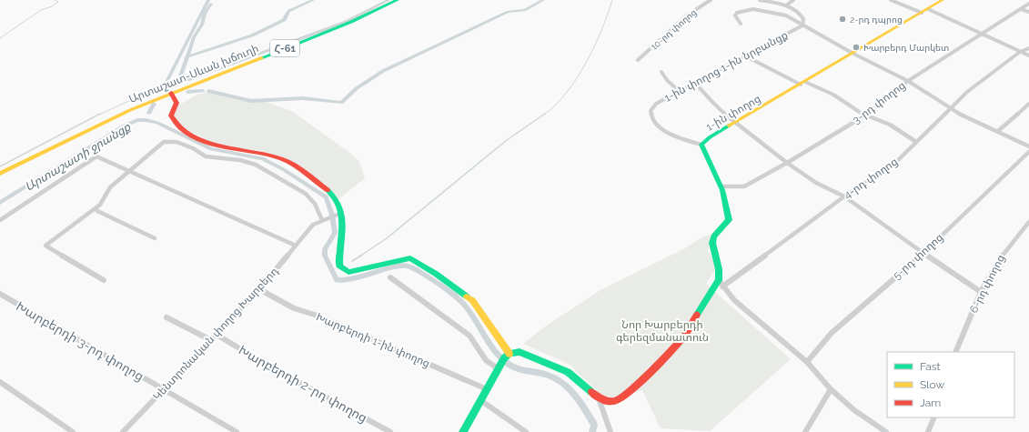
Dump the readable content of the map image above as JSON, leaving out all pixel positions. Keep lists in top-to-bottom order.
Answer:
{
  "streets": {
    "main road": ["Հ-61", "Արտաշատ-Սևան խճուղի", "1-ին փողոց"],
    "street": [
      "10-րդ փողոց",
      "1-ին փողոց 1-ին նրբանցք",
      "3-րդ փողոց",
      "4-րդ փողոց",
      "5-րդ փողոց",
      "6-րդ փողոց",
      "Կենտրոնական փողոց Խարբերդ",
      "Խարբերդի 1-ին փողոց",
      "Խարբերդի 3-րդ փողոց",
      "Խարբերդի 2-րդ փողոց"
    ]
  },
  "crossings": [
    ["1-ին փողոց 1-ին նրբանցք", "1-ին փողոց"],
    ["3-րդ փողոց", "1-ին փողոց"],
    ["1-ին փողոց", "4-րդ փողոց"],
    ["Կենտրոնական փողոց Խարբերդ", "Խարբերդի 1-ին փողոց"],
    ["Կենտրոնական փողոց Խարբերդ", "Խարբերդի 3-րդ փողոց"],
    ["Կենտրոնական փողոց Խարբերդ", "Խարբերդի 2-րդ փողոց"]
  ],
  "water": ["Արտաշատի ջրանցք"],
  "parks": ["Նոր Խարբերդի գերեզմանատուն"],
  "places": ["2-րդ դպրոց", "Խարբերդ Մարկետ"],
  "legend": ["Fast", "Slow", "Jam"]
}
